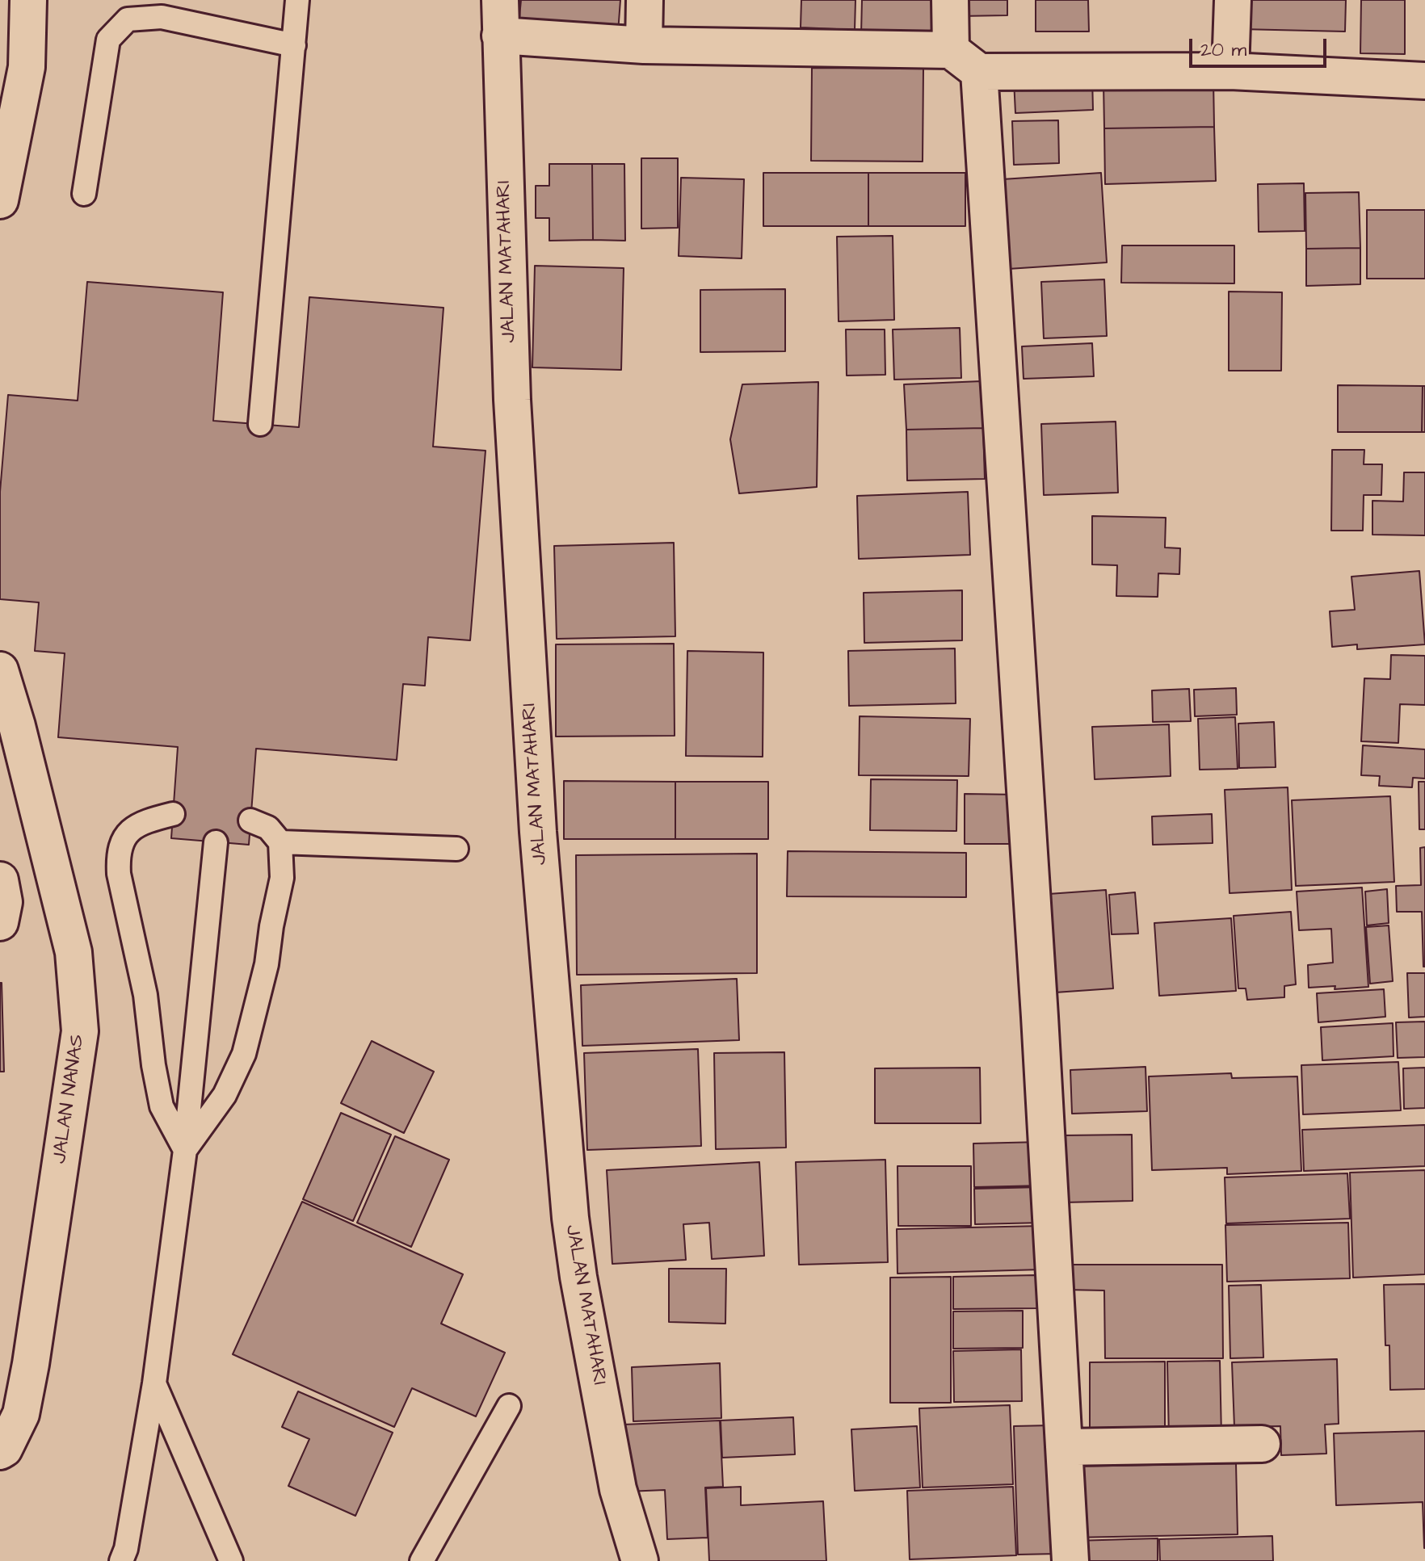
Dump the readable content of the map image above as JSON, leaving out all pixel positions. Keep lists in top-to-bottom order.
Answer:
{
  "streets": {
    "street": ["JALAN MATAHARI", "JALAN NANAS"]
  },
  "scale_bar": "20 m"
}
